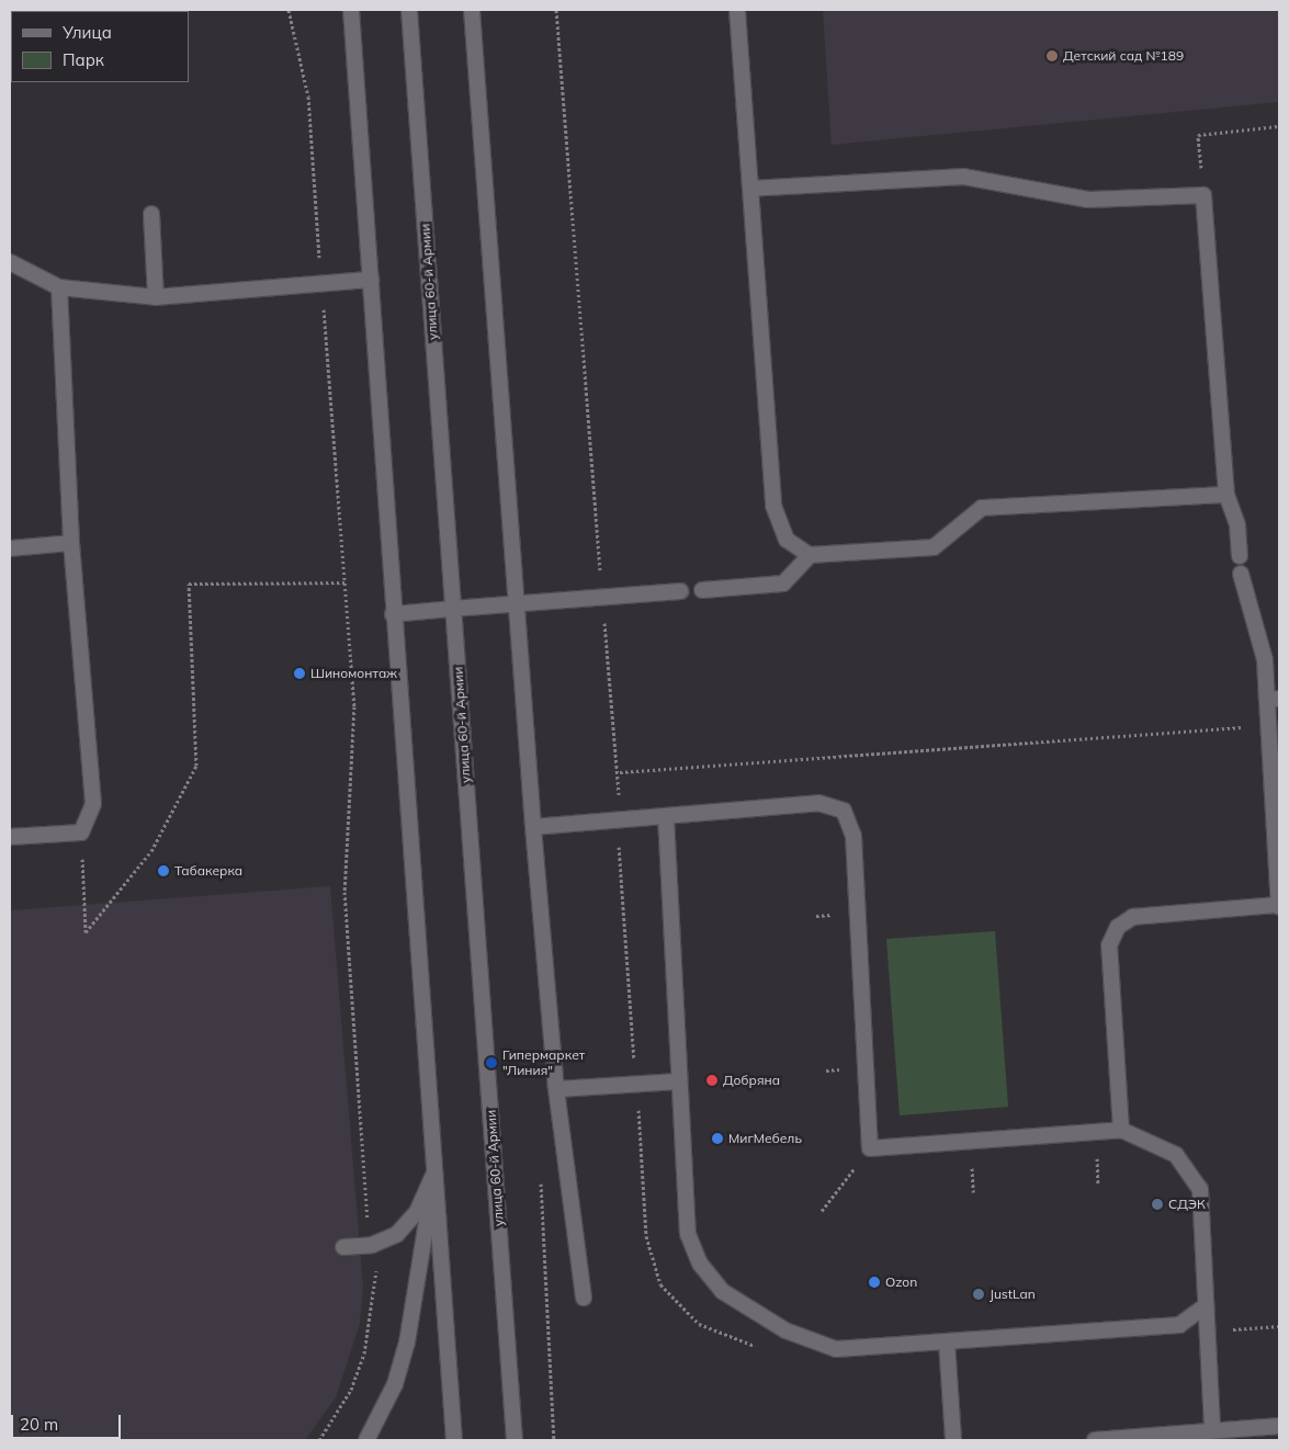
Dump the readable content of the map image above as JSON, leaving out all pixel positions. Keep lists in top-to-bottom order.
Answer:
{
  "streets": {
    "street": ["улица 60-й Армии"]
  },
  "places": [
    "Детский сад №189",
    "Шиномонтаж",
    "Табакерка",
    "Гипермаркет \"Линия\"",
    "Добряна",
    "МигМебель",
    "СДЭК",
    "Ozon",
    "JustLan"
  ],
  "legend": ["Улица", "Парк"],
  "scale_bar": "20 m"
}
